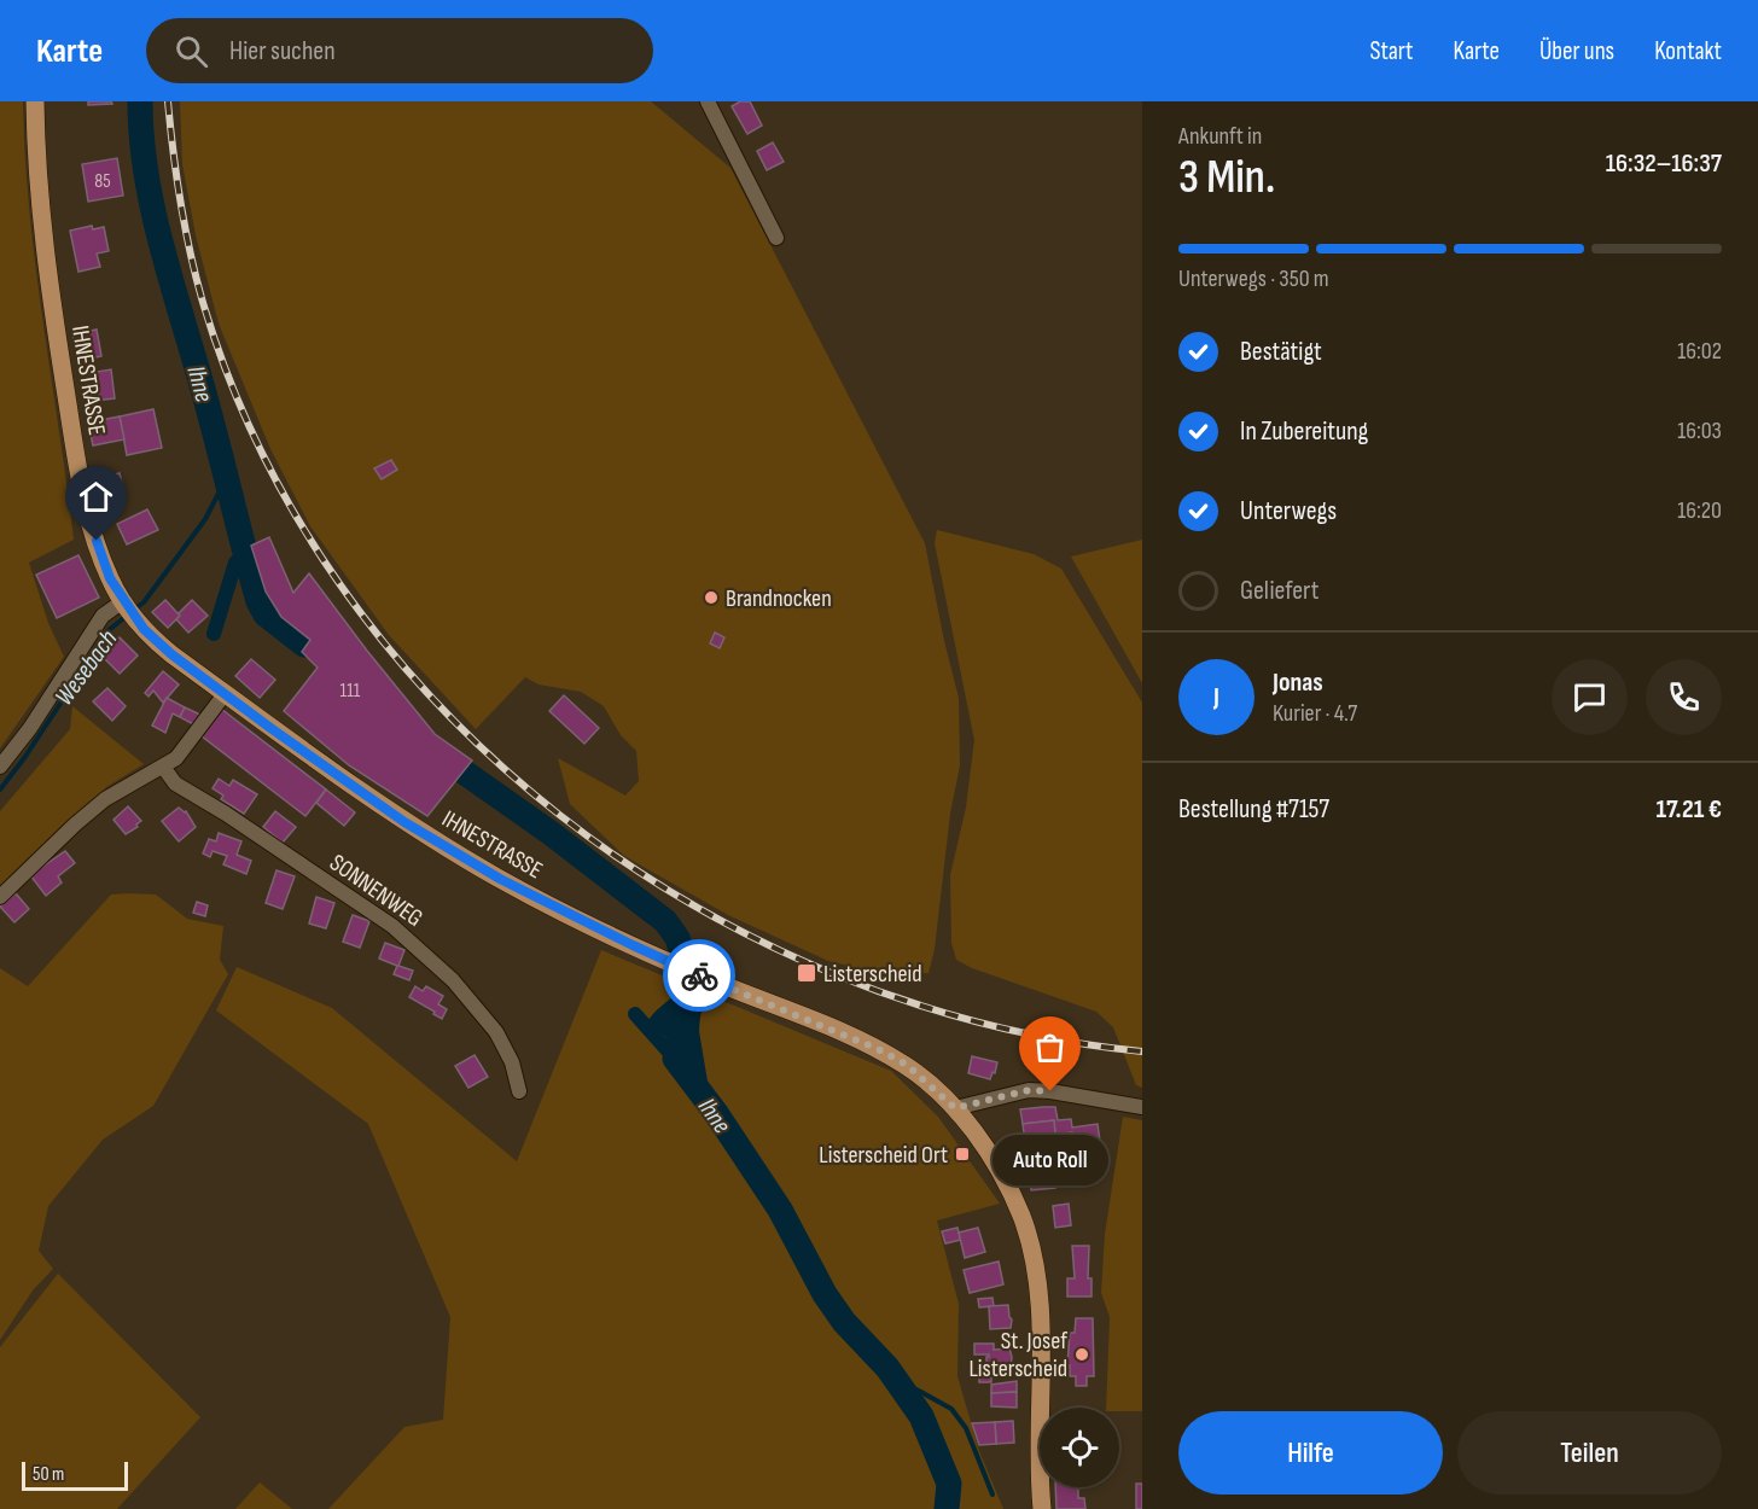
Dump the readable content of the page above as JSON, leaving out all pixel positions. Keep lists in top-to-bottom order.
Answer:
{
  "streets": {
    "main road": ["IHNESTRASSE"],
    "street": ["SONNENWEG"]
  },
  "water": ["Ihne", "Wesebach"],
  "places": {
    "other": ["Brandnocken", "Auto Roll", "St. Josef Listerscheid"],
    "transit": ["Listerscheid", "Listerscheid Ort"]
  },
  "house_numbers": ["85", "111"],
  "scale_bar": "50 m",
  "page": {
    "header": "Karte",
    "search": "Hier suchen",
    "nav": [
      "Start",
      "Karte",
      "Über uns",
      "Kontakt"
    ],
    "heading": ["3 Min.", "Ankunft in", "16:32–16:37"],
    "panel": [
      "Jonas",
      "Kurier · 4.7",
      "Bestellung #7157",
      "17.21 €"
    ],
    "bar": "Unterwegs · 350 m",
    "list": [
      ["Bestätigt", "16:02"],
      ["In Zubereitung", "16:03"],
      ["Unterwegs", "16:20"],
      "Geliefert"
    ],
    "round": "J",
    "bubble": "Auto Roll",
    "buttons": ["Hilfe", "Teilen"],
    "scale": "50 m"
  }
}
